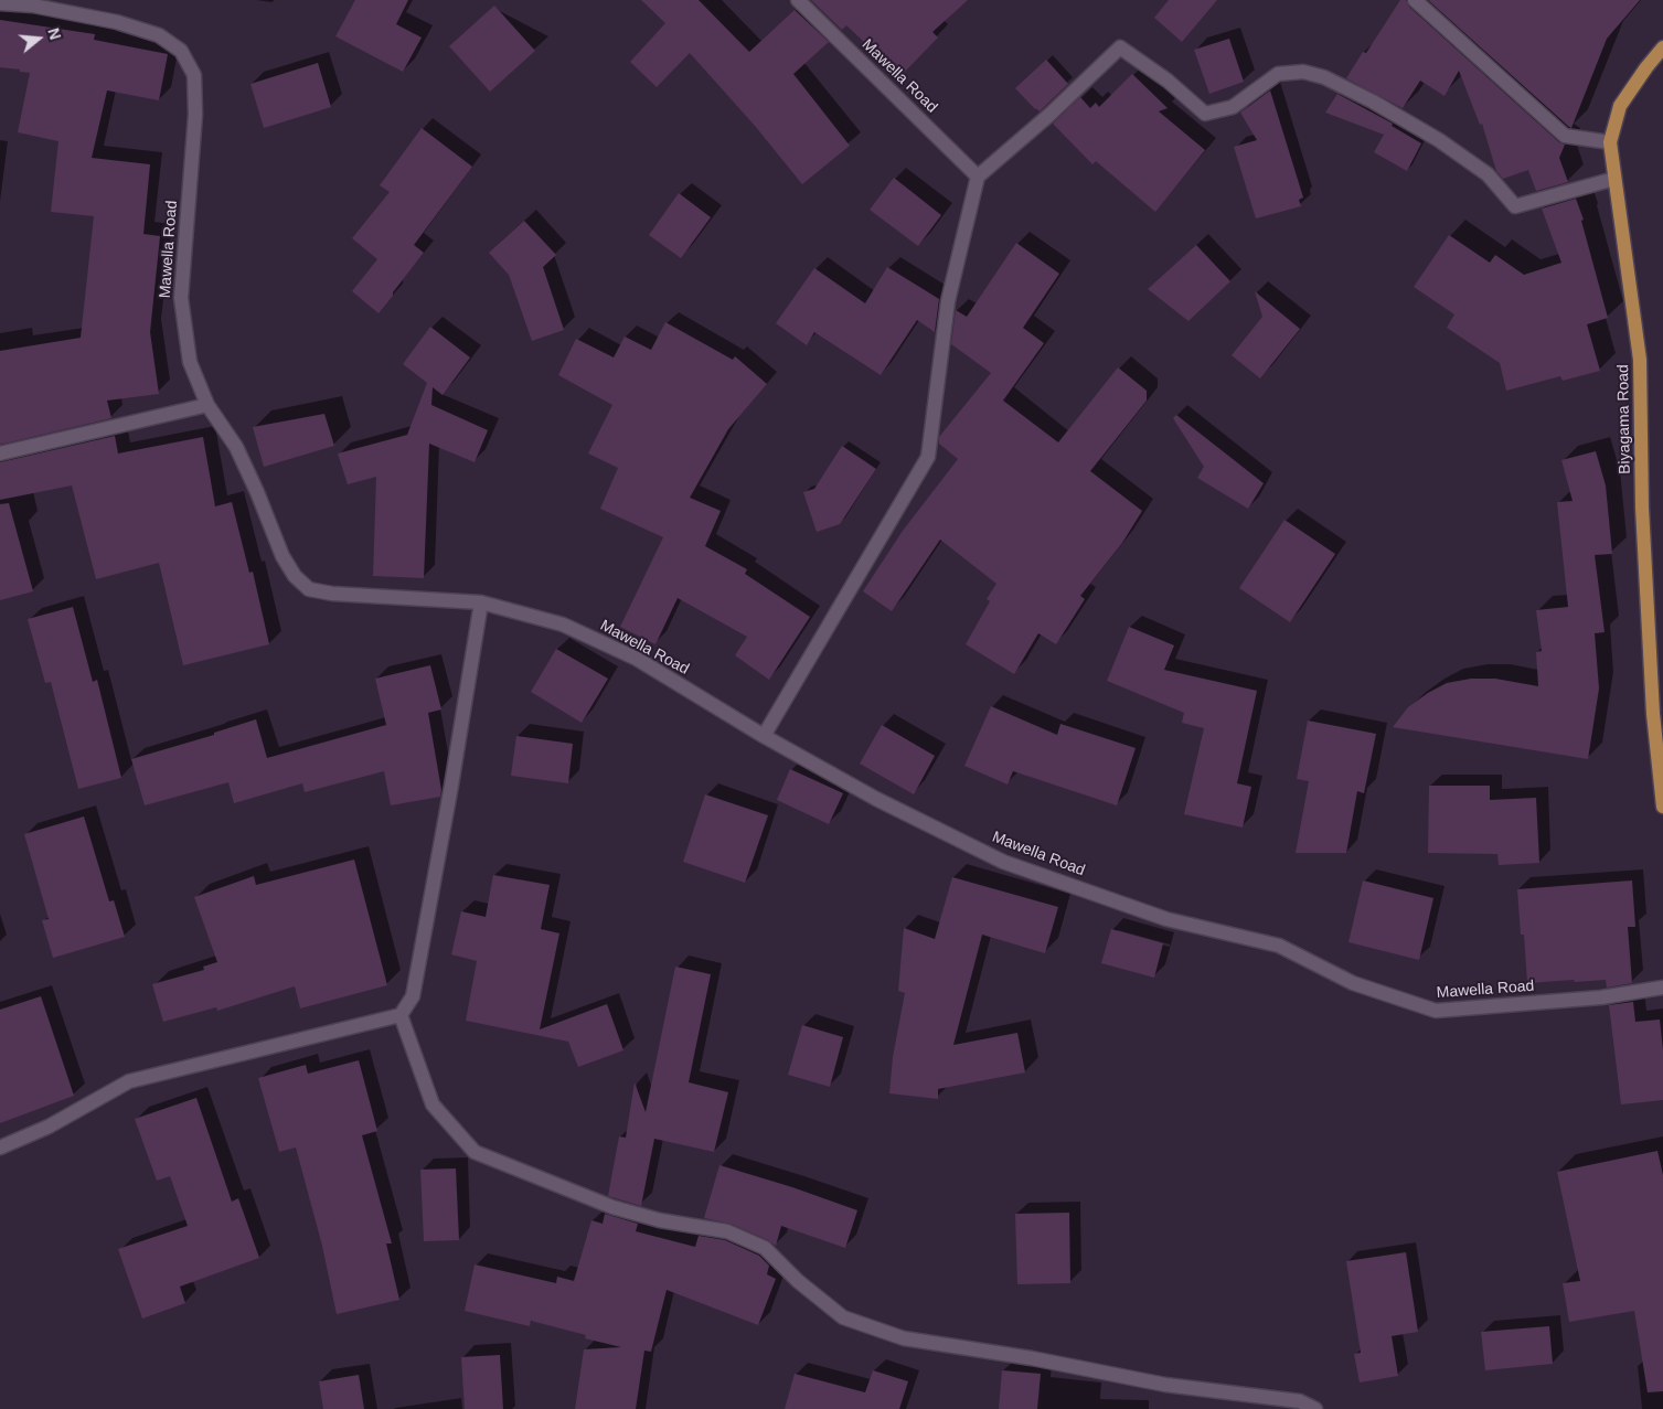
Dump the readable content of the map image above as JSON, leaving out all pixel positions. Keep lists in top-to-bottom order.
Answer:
{
  "streets": {
    "main road": ["Biyagama Road"],
    "street": ["Mawella Road"]
  },
  "north": "right"
}
